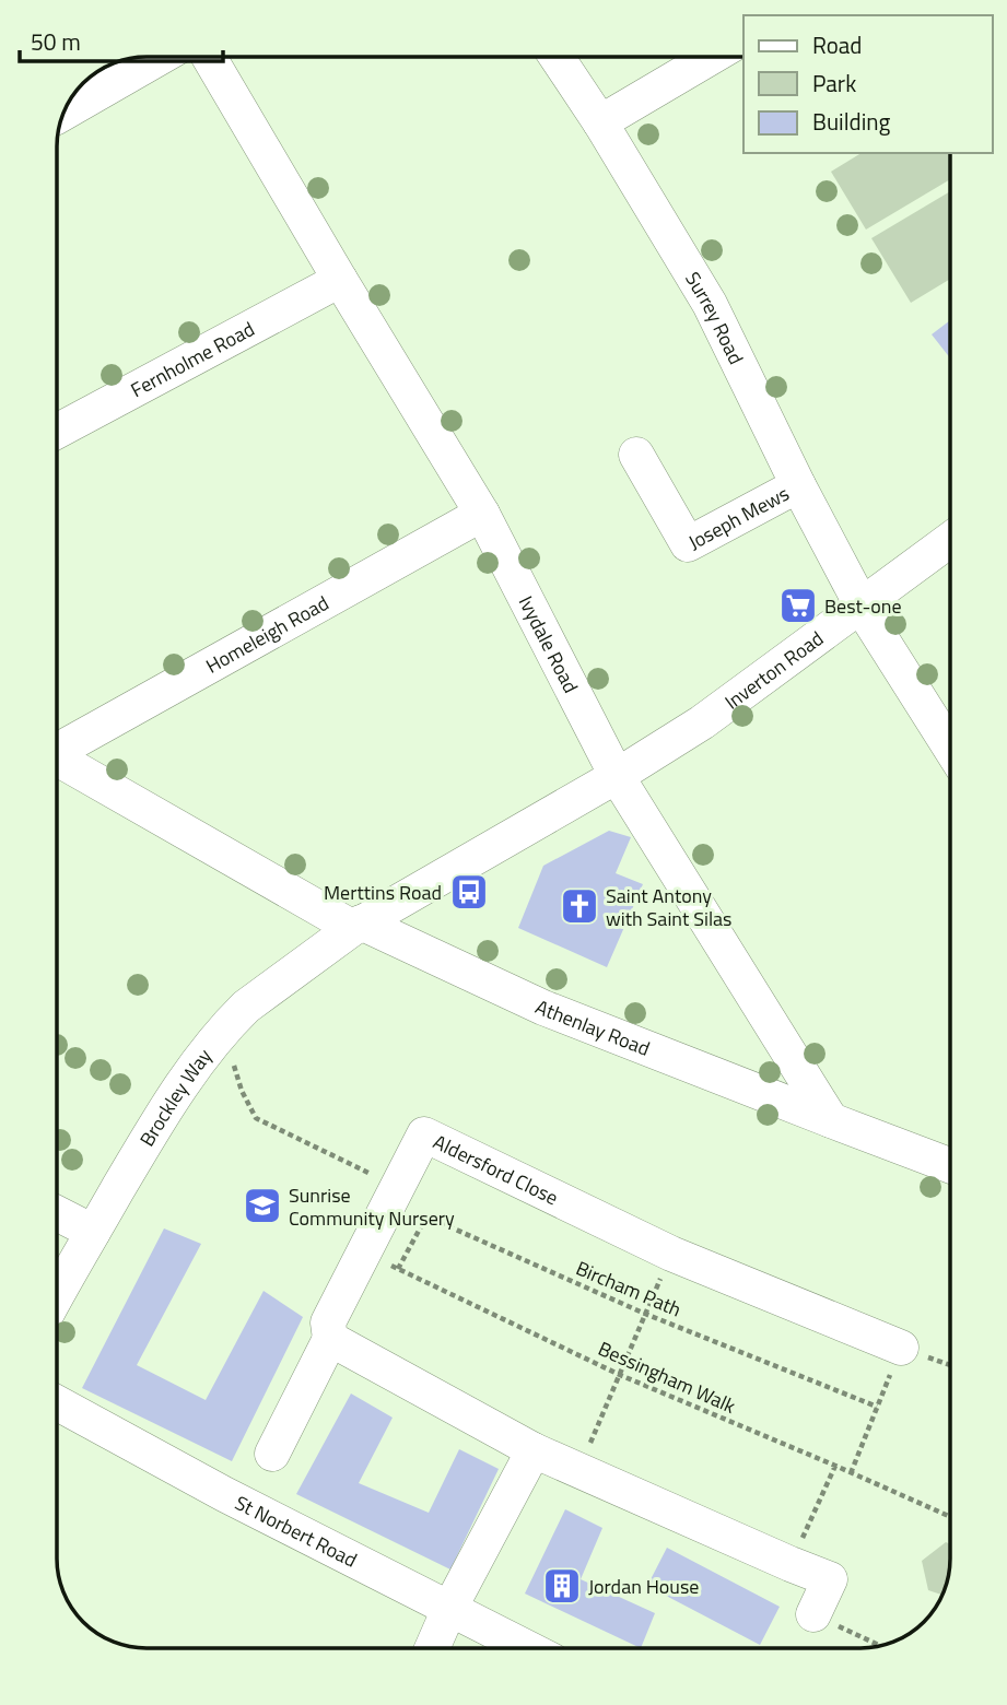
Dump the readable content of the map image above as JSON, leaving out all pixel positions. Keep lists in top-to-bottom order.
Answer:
{
  "streets": {
    "street": [
      "Surrey Road",
      "Fernholme Road",
      "Joseph Mews",
      "Homeleigh Road",
      "Ivydale Road",
      "Inverton Road",
      "Athenlay Road",
      "Brockley Way",
      "Aldersford Close",
      "St Norbert Road"
    ],
    "path": ["Bircham Path", "Bessingham Walk"]
  },
  "crossings": [
    ["Surrey Road", "Joseph Mews"],
    ["Surrey Road", "Inverton Road"],
    ["Fernholme Road", "Ivydale Road"],
    ["Homeleigh Road", "Ivydale Road"],
    ["Ivydale Road", "Inverton Road"],
    ["Ivydale Road", "Athenlay Road"],
    ["Athenlay Road", "Brockley Way"],
    ["Aldersford Close", "Bessingham Walk"],
    ["Bircham Path", "Bessingham Walk"]
  ],
  "places": {
    "supermarket": ["Best-one"],
    "bus stop": ["Merttins Road"],
    "church": ["Saint Antony with Saint Silas"],
    "school or university": ["Sunrise Community Nursery"],
    "building": ["Jordan House"]
  },
  "legend": ["Road", "Park", "Building"],
  "scale_bar": "50 m"
}
